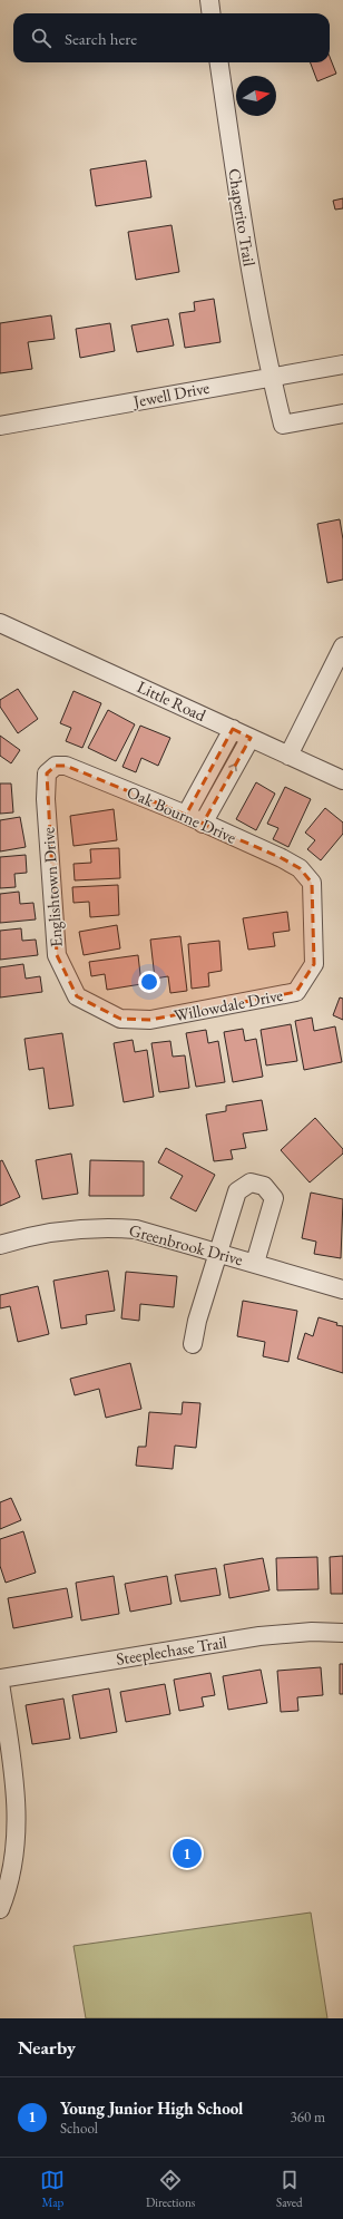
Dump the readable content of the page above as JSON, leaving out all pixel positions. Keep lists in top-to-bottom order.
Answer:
{
  "streets": {
    "street": [
      "Chaperito Trail",
      "Jewell Drive",
      "Little Road",
      "Oak Bourne Drive",
      "Englishtown Drive",
      "Willowdale Drive",
      "Greenbrook Drive",
      "Steeplechase Trail"
    ]
  },
  "crossings": [
    ["Chaperito Trail", "Jewell Drive"],
    ["Oak Bourne Drive", "Englishtown Drive"],
    ["Oak Bourne Drive", "Willowdale Drive"],
    ["Englishtown Drive", "Willowdale Drive"]
  ],
  "north": "right",
  "page": {
    "search": "Search here",
    "pins": "1",
    "heading": "Nearby",
    "list": [
      {
        "mark": "1",
        "name": "Young Junior High School",
        "note": "School",
        "value": "360 m"
      }
    ],
    "nav": ["Map", "Directions", "Saved"]
  }
}
